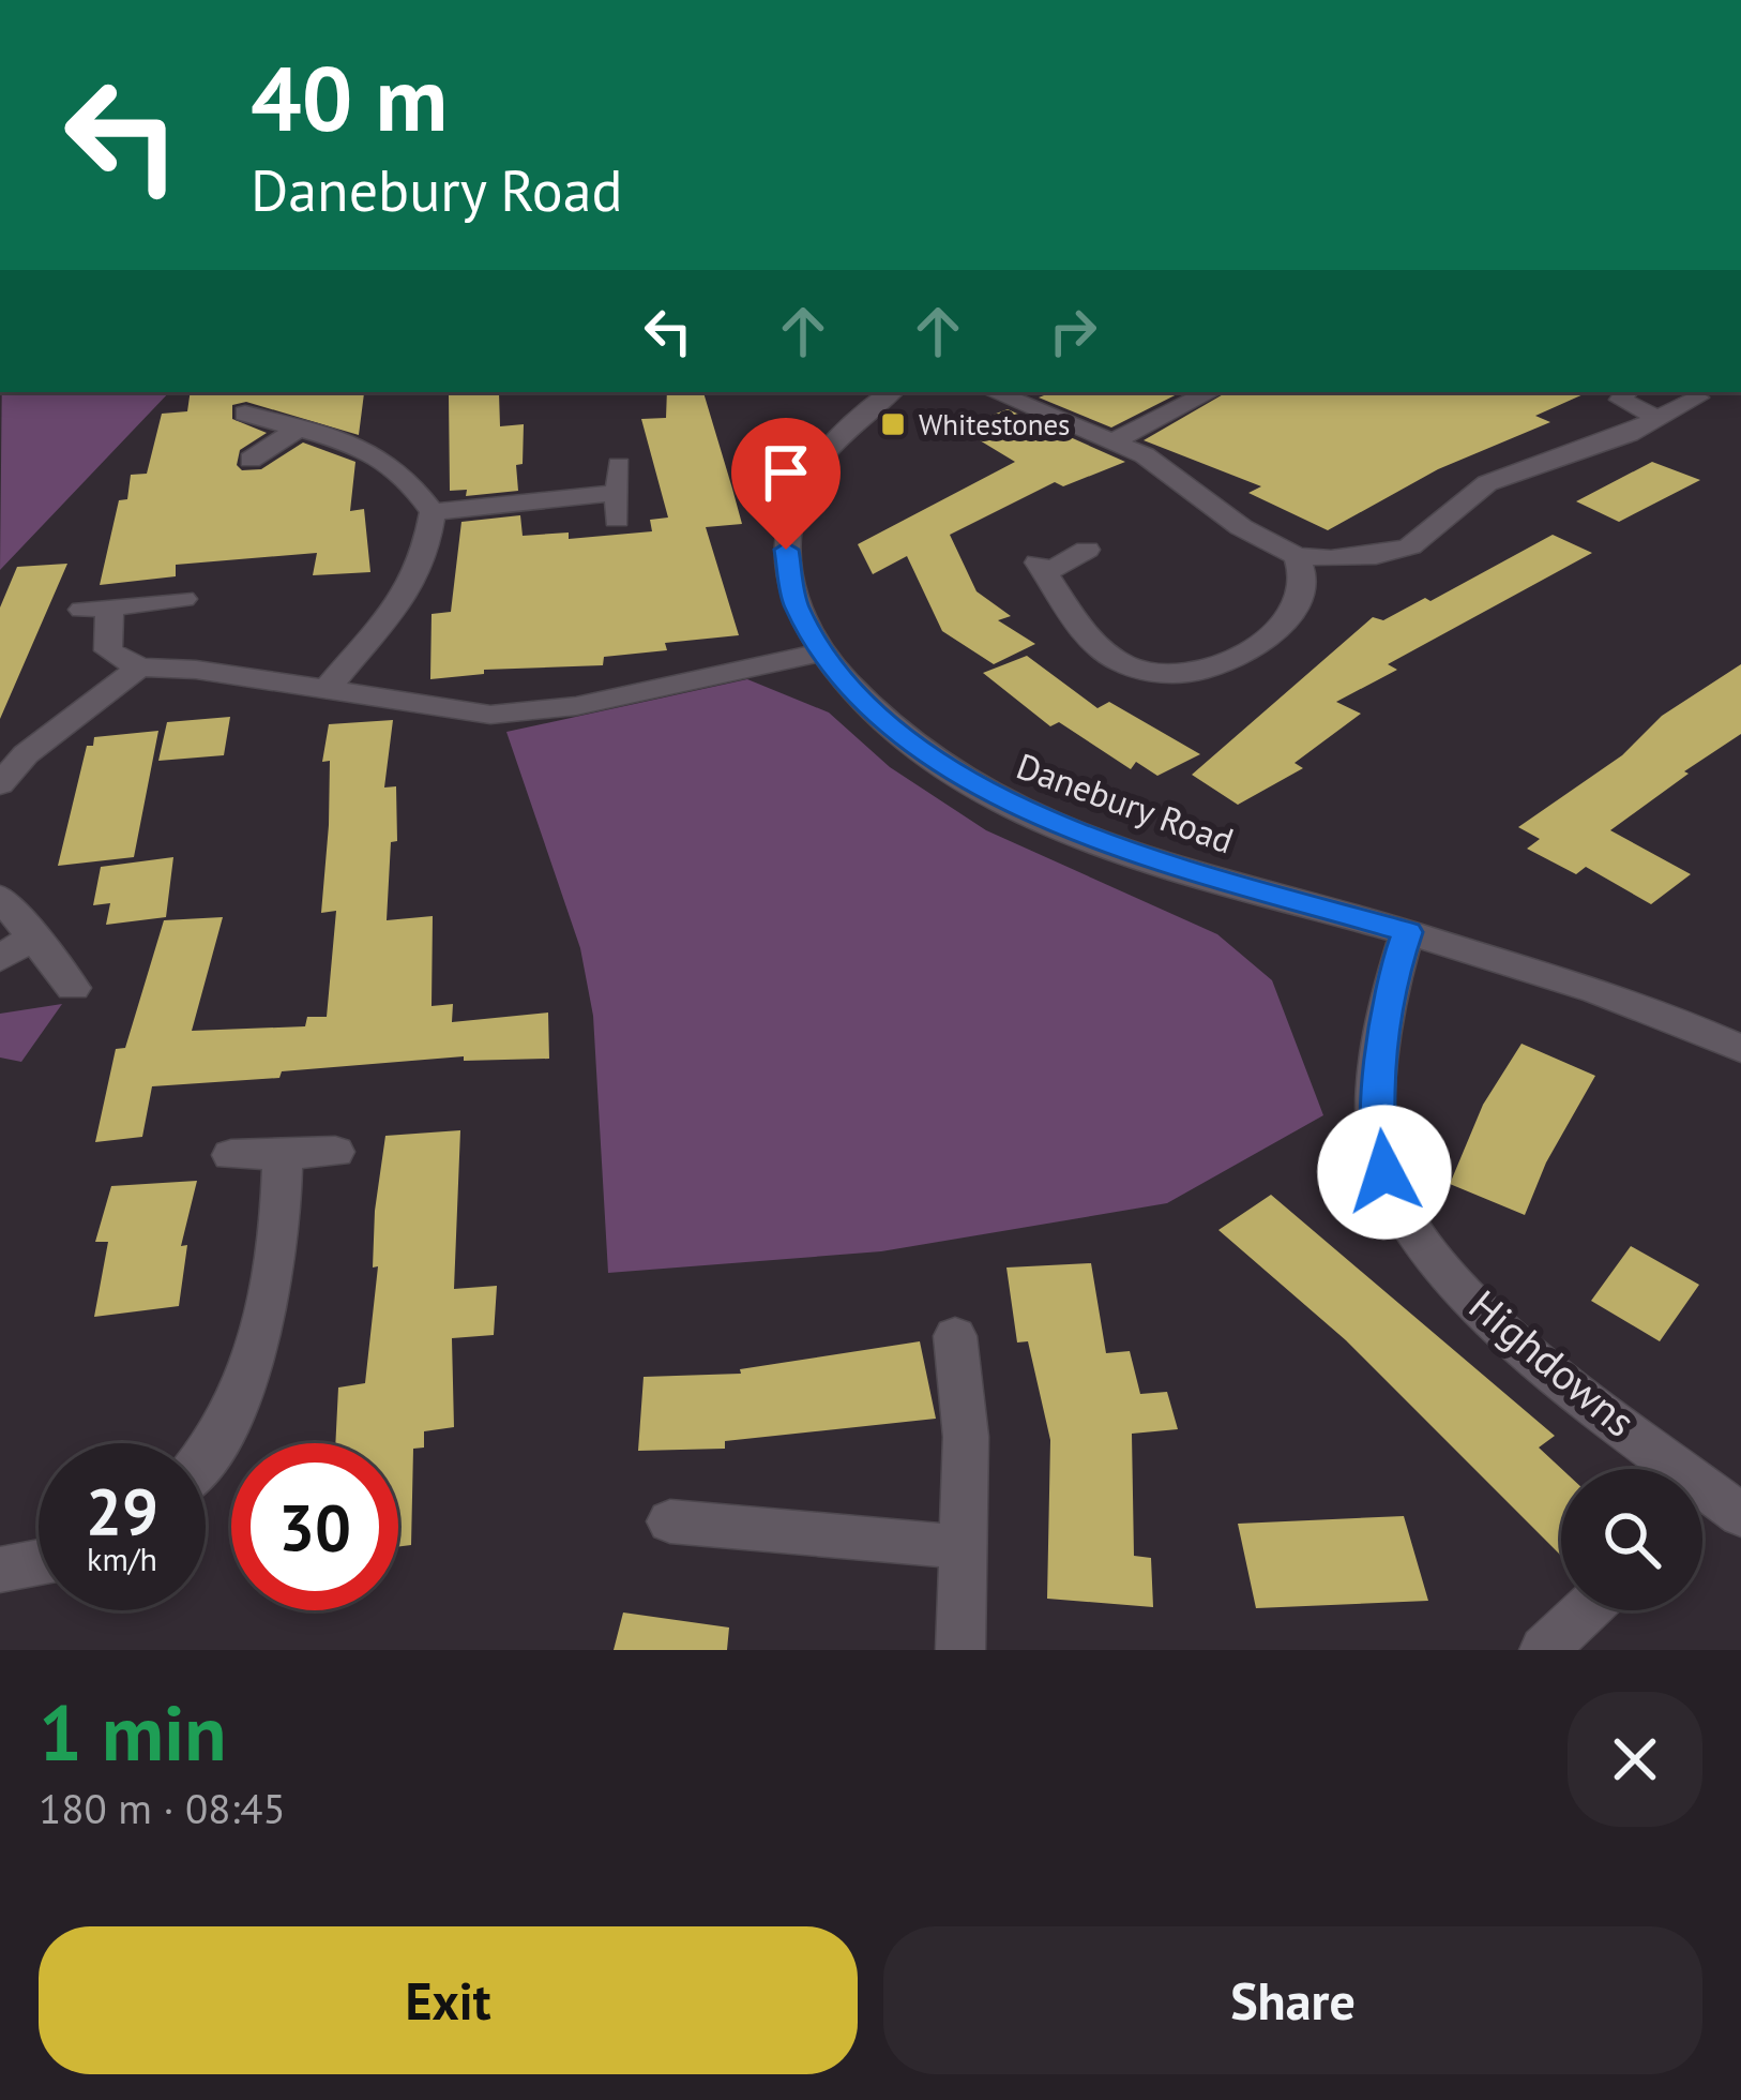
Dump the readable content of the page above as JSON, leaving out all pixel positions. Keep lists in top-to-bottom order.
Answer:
{
  "streets": {
    "street": ["Danebury Road", "Highdowns"]
  },
  "crossings": [
    ["Danebury Road", "Highdowns"]
  ],
  "places": {
    "transit": ["Whitestones"]
  },
  "page": {
    "turn": ["40 m", "Danebury Road"],
    "speed": "29 km/h",
    "limit": "30",
    "heading": ["1 min", "180 m · 08:45"],
    "buttons": ["Exit", "Share"]
  }
}
